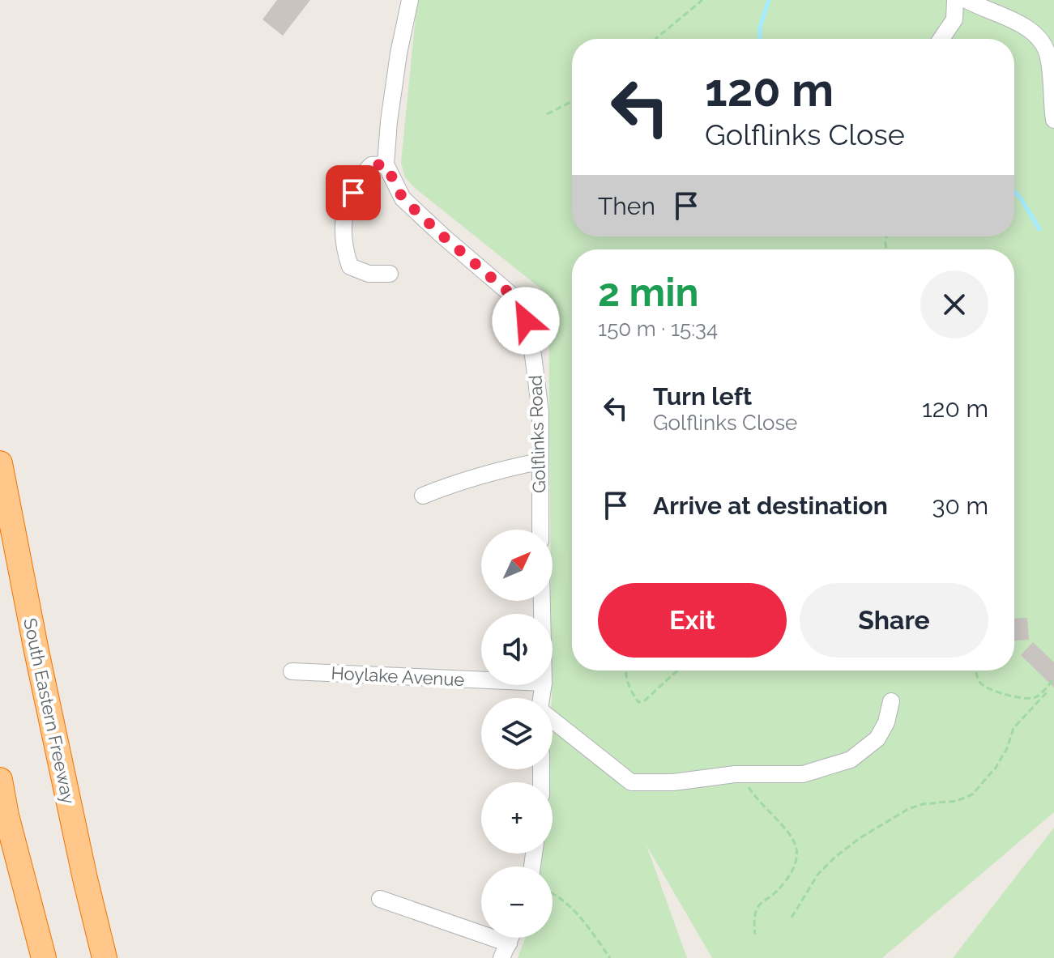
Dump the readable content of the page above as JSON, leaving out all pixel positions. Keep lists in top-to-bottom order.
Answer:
{
  "streets": {
    "highway": ["South Eastern Freeway"],
    "street": ["Golflinks Road", "Hoylake Avenue"]
  },
  "north": "top right",
  "page": {
    "turn": ["120 m", "Golflinks Close"],
    "then": "Then",
    "heading": ["2 min", "150 m · 15:34"],
    "list": [
      {
        "name": "Turn left",
        "note": "Golflinks Close",
        "value": "120 m"
      },
      {
        "name": "Arrive at destination",
        "value": "30 m"
      }
    ],
    "map_buttons": ["+", "−"],
    "buttons": ["Exit", "Share"]
  }
}
